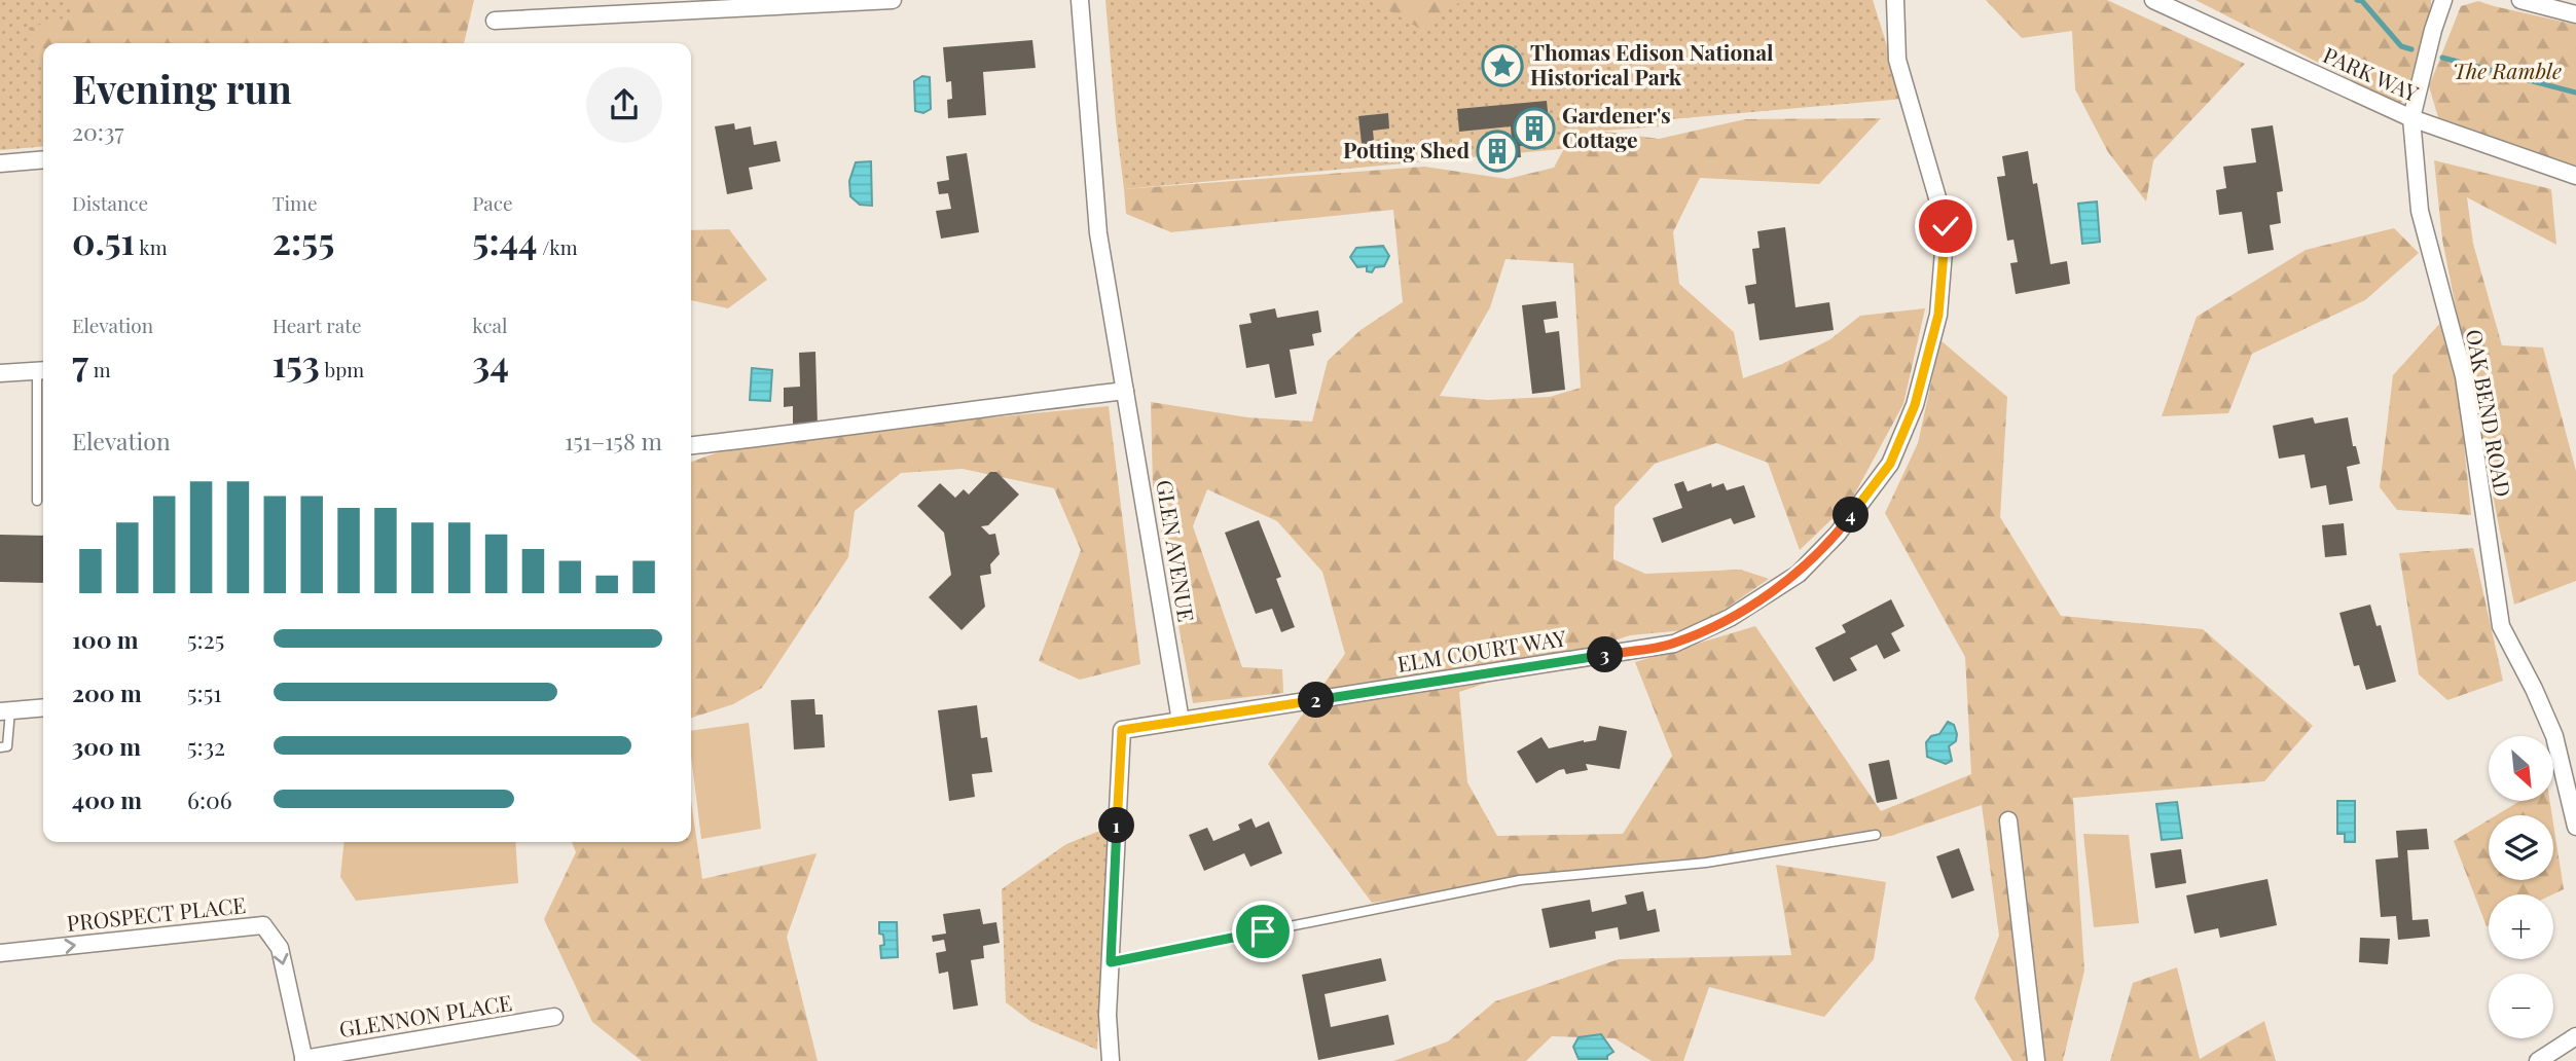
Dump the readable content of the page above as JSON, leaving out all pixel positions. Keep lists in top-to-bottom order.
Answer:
{
  "streets": {
    "street": [
      "PARK WAY",
      "OAK BEND ROAD",
      "GLEN AVENUE",
      "ELM COURT WAY",
      "PROSPECT PLACE",
      "GLENNON PLACE"
    ]
  },
  "crossings": [
    ["PARK WAY", "OAK BEND ROAD"],
    ["GLEN AVENUE", "ELM COURT WAY"],
    ["PROSPECT PLACE", "GLENNON PLACE"]
  ],
  "parks": ["The Ramble"],
  "places": {
    "place": ["Thomas Edison National Historical Park"],
    "building": ["Gardener's Cottage", "Potting Shed"]
  },
  "north": "bottom right",
  "page": {
    "heading": ["Evening run", "20:37"],
    "stats": [
      ["Distance", "0.51 km"],
      ["Time", "2:55"],
      ["Pace", "5:44 /km"],
      ["Elevation", "7 m"],
      ["Heart rate", "153 bpm"],
      ["kcal", "34"]
    ],
    "chart": ["Elevation", "151–158 m"],
    "pins": [
      "4",
      "3",
      "2",
      "1"
    ],
    "list": [
      {
        "name": "100 m",
        "note": "5:25"
      },
      {
        "name": "200 m",
        "note": "5:51"
      },
      {
        "name": "300 m",
        "note": "5:32"
      },
      {
        "name": "400 m",
        "note": "6:06"
      }
    ],
    "map_buttons": ["+", "−"]
  }
}
